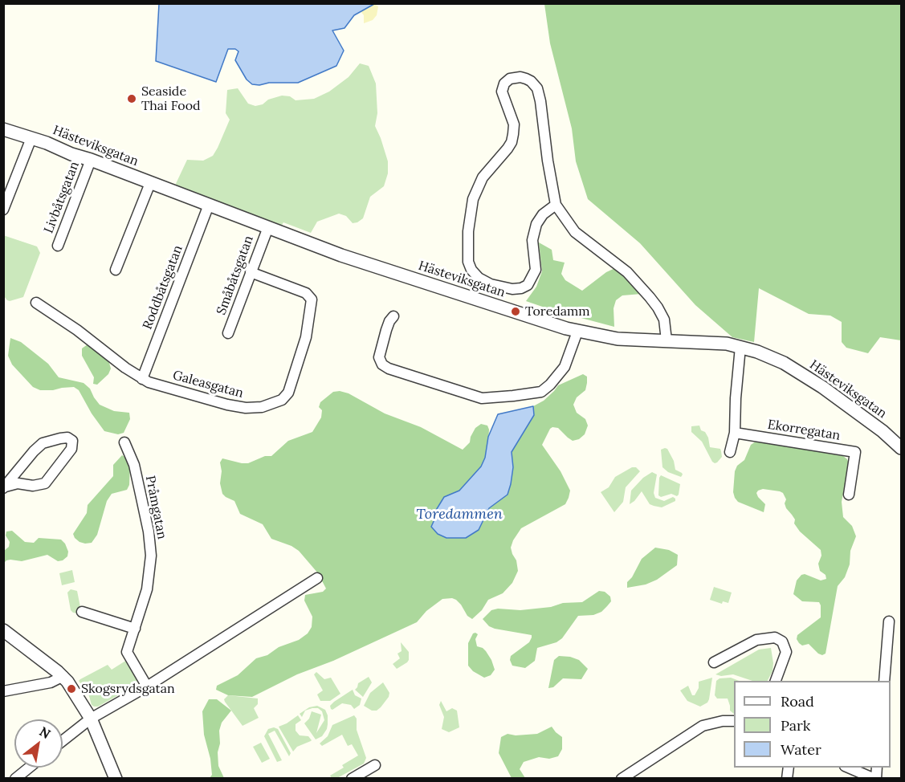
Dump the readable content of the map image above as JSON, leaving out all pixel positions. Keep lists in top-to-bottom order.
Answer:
{
  "streets": {
    "street": [
      "Hästeviksgatan",
      "Livbåtsgatan",
      "Småbåtsgatan",
      "Roddbåtsgatan",
      "Galeasgatan",
      "Ekorregatan",
      "Pråmgatan"
    ]
  },
  "crossings": [
    ["Hästeviksgatan", "Livbåtsgatan"],
    ["Hästeviksgatan", "Småbåtsgatan"],
    ["Hästeviksgatan", "Roddbåtsgatan"],
    ["Småbåtsgatan", "Galeasgatan"],
    ["Roddbåtsgatan", "Galeasgatan"]
  ],
  "water": ["Toredammen"],
  "places": ["Seaside Thai Food", "Toredamm", "Skogsrydsgatan"],
  "legend": ["Road", "Park", "Water"],
  "north": "top right"
}
